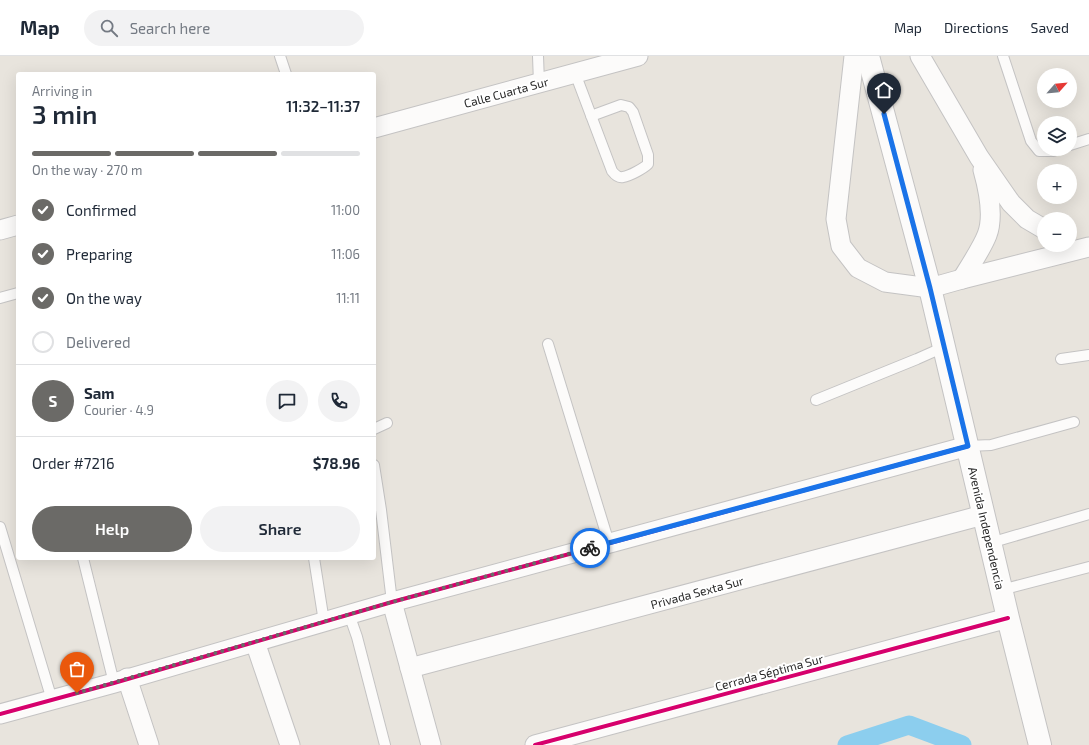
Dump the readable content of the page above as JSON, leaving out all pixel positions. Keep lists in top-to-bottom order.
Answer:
{
  "streets": {
    "main road": ["Avenida Independencia"],
    "street": ["Calle Cuarta Sur", "Privada Sexta Sur", "Cerrada Séptima Sur"]
  },
  "crossings": [
    ["Avenida Independencia", "Privada Sexta Sur"],
    ["Avenida Independencia", "Cerrada Séptima Sur"]
  ],
  "north": "top right",
  "page": {
    "header": "Map",
    "search": "Search here",
    "nav": ["Map", "Directions", "Saved"],
    "map_buttons": ["+", "−"],
    "heading": ["3 min", "Arriving in", "11:32–11:37"],
    "panel": [
      "Sam",
      "Courier · 4.9",
      "Order #7216",
      "$78.96"
    ],
    "bar": "On the way · 270 m",
    "list": [
      ["Confirmed", "11:00"],
      ["Preparing", "11:06"],
      ["On the way", "11:11"],
      "Delivered"
    ],
    "round": "S",
    "buttons": ["Help", "Share"]
  }
}
